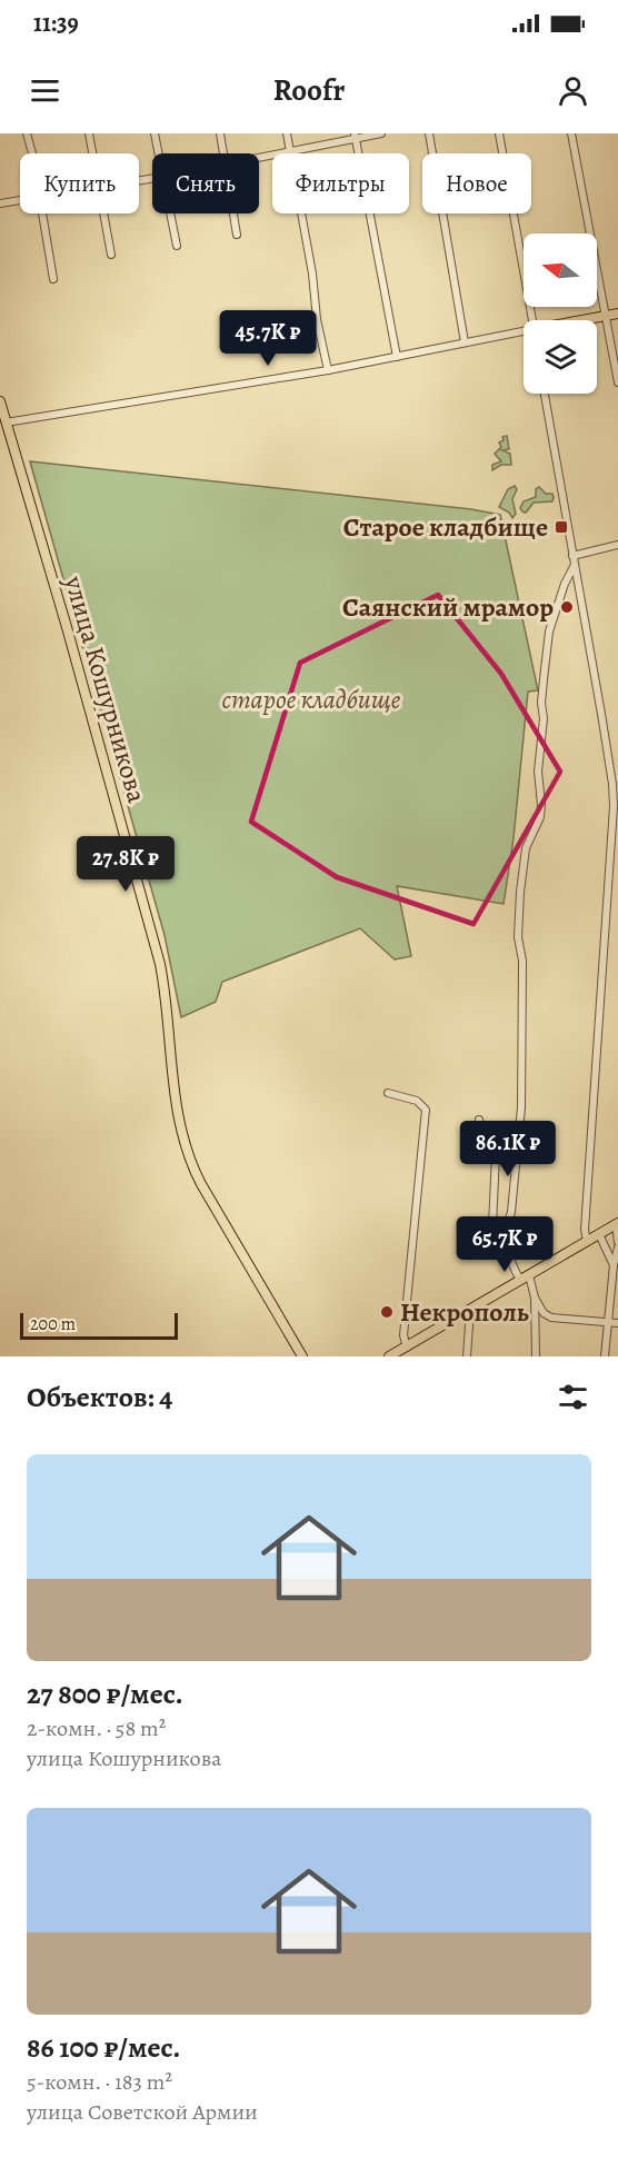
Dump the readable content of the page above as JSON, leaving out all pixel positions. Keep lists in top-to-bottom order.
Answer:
{
  "streets": {
    "main road": ["улица Кошурникова"]
  },
  "parks": ["старое кладбище"],
  "places": {
    "transit": ["Старое кладбище"],
    "other": ["Саянский мрамор", "Некрополь"]
  },
  "scale_bar": "200 m",
  "north": "left",
  "page": {
    "status": "11:39",
    "header": "Roofr",
    "chip": [
      "Купить",
      "Снять",
      "Фильтры",
      "Новое"
    ],
    "price": [
      "45.7K ₽",
      "27.8K ₽",
      "86.1K ₽",
      "65.7K ₽"
    ],
    "scale": "200 m",
    "heading": "Объектов: 4",
    "list": [
      {
        "name": "27 800 ₽/мес.",
        "note": "2-комн. · 58 m² · улица Кошурникова"
      },
      {
        "name": "86 100 ₽/мес.",
        "note": "5-комн. · 183 m² · улица Советской Армии"
      }
    ]
  }
}
